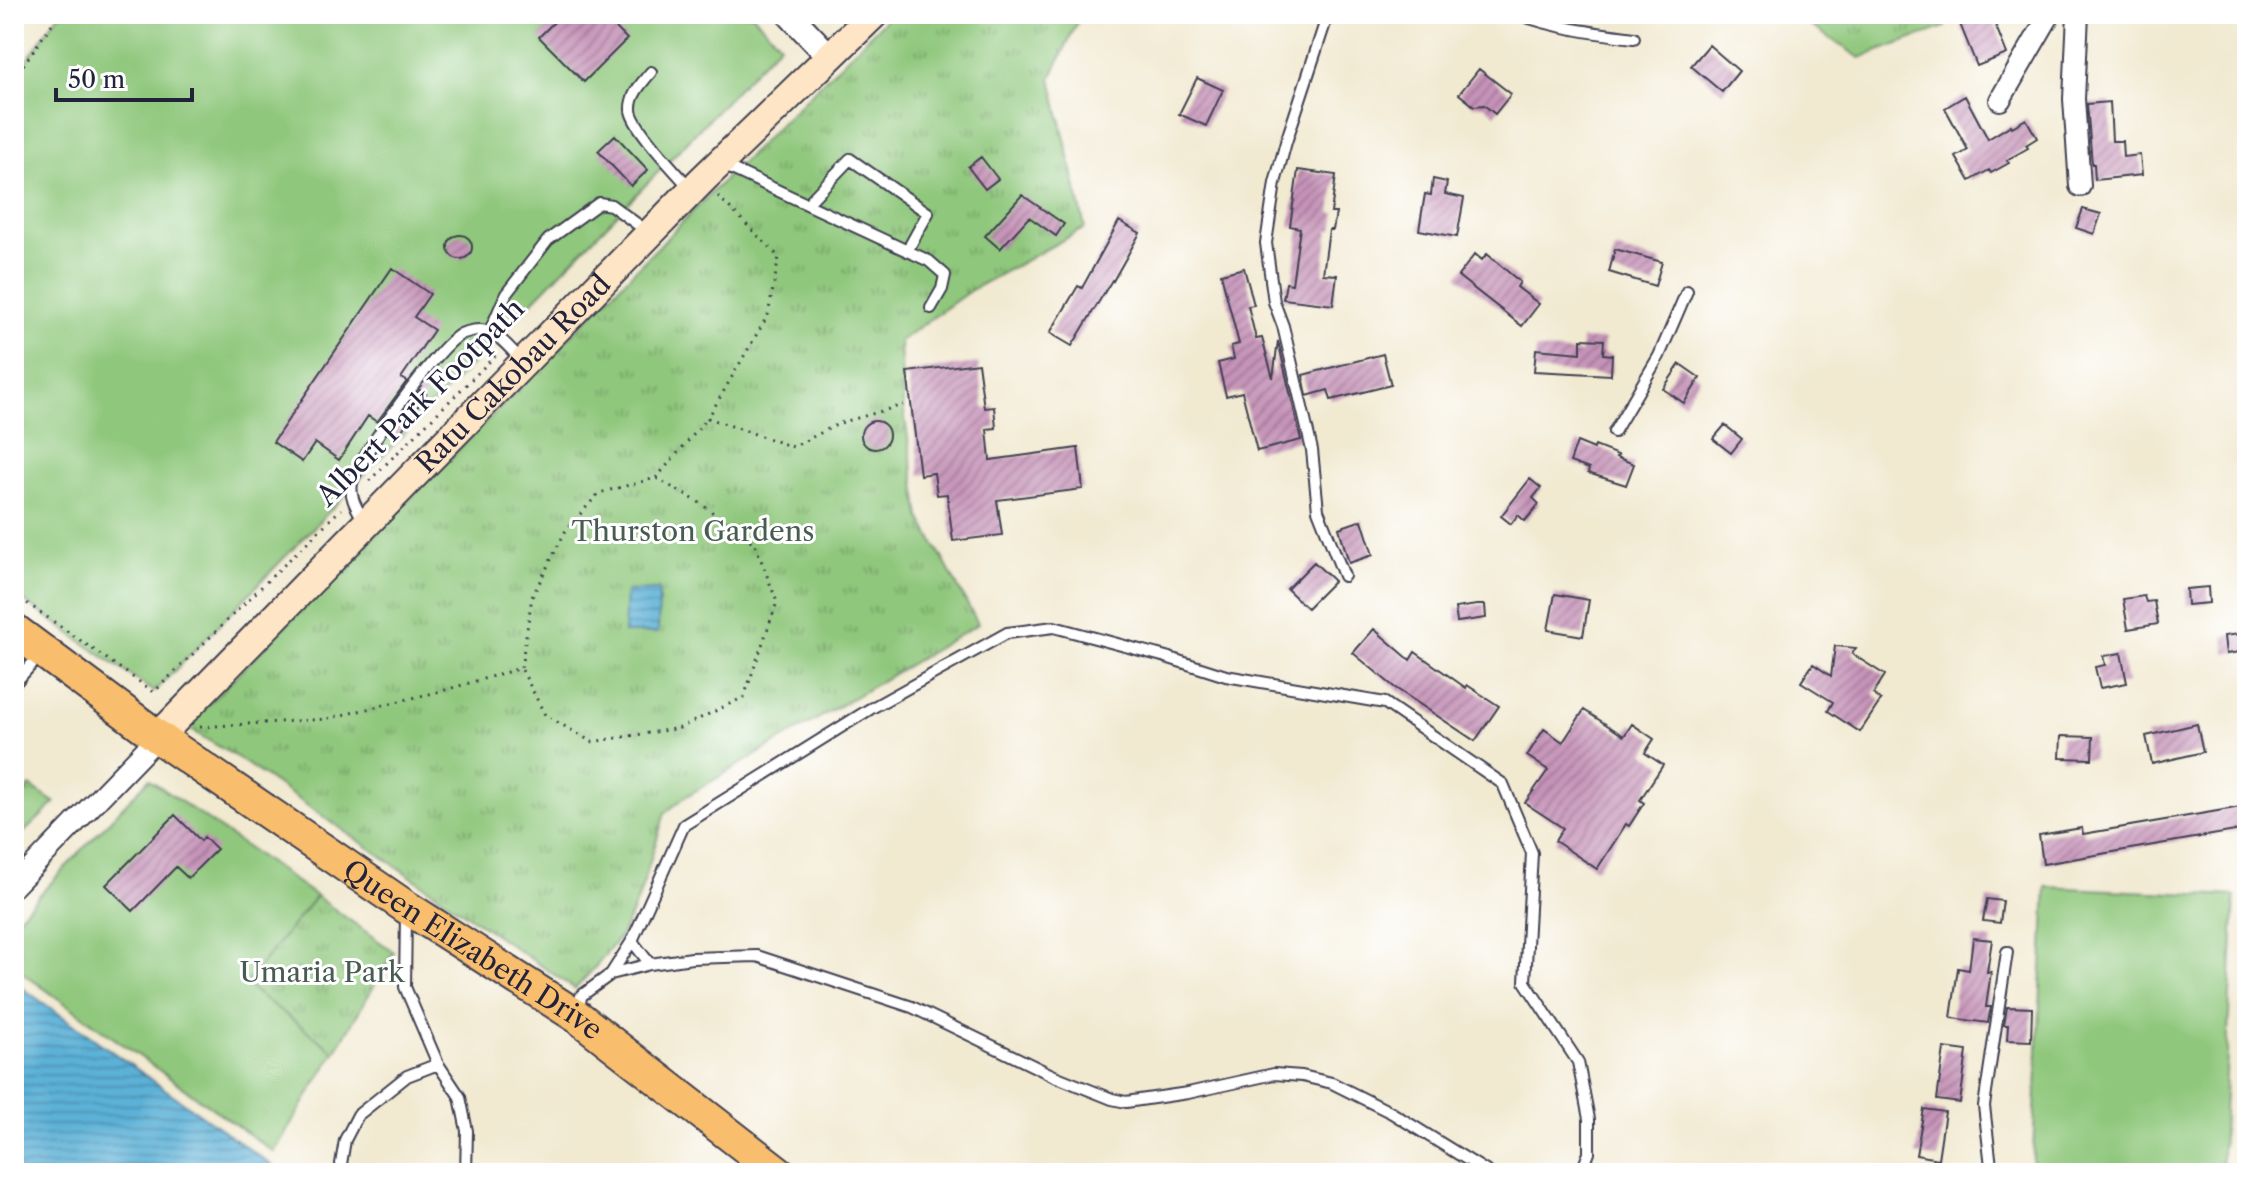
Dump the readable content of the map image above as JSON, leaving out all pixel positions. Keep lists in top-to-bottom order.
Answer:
{
  "streets": {
    "main road": ["Ratu Cakobau Road", "Queen Elizabeth Drive"],
    "path": ["Albert Park Footpath"]
  },
  "crossings": [
    ["Ratu Cakobau Road", "Albert Park Footpath"],
    ["Ratu Cakobau Road", "Queen Elizabeth Drive"]
  ],
  "parks": ["Thurston Gardens", "Umaria Park"],
  "scale_bar": "50 m"
}
